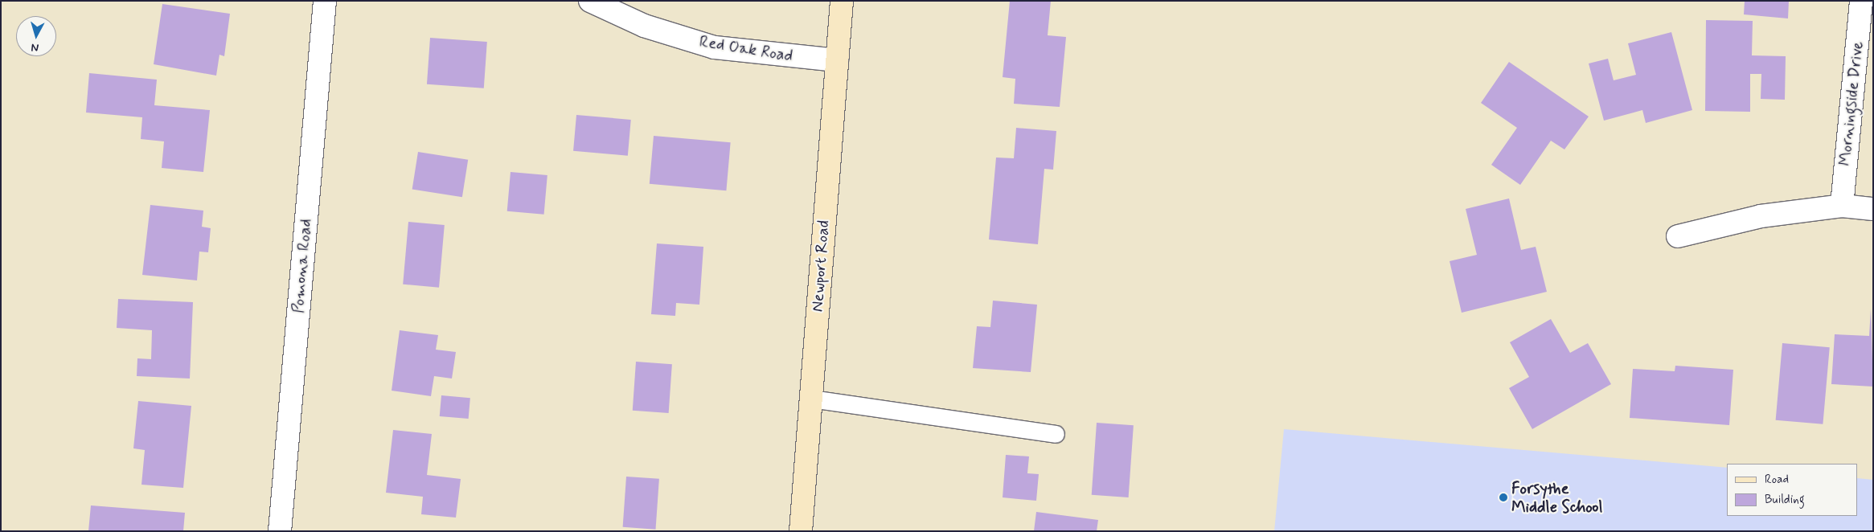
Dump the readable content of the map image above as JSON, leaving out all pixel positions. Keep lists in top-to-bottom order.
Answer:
{
  "streets": {
    "street": [
      "Red Oak Road",
      "Morningside Drive",
      "Pomona Road",
      "Newport Road"
    ]
  },
  "crossings": [
    ["Red Oak Road", "Newport Road"]
  ],
  "places": ["Forsythe Middle School"],
  "legend": ["Road", "Building"],
  "north": "bottom"
}
